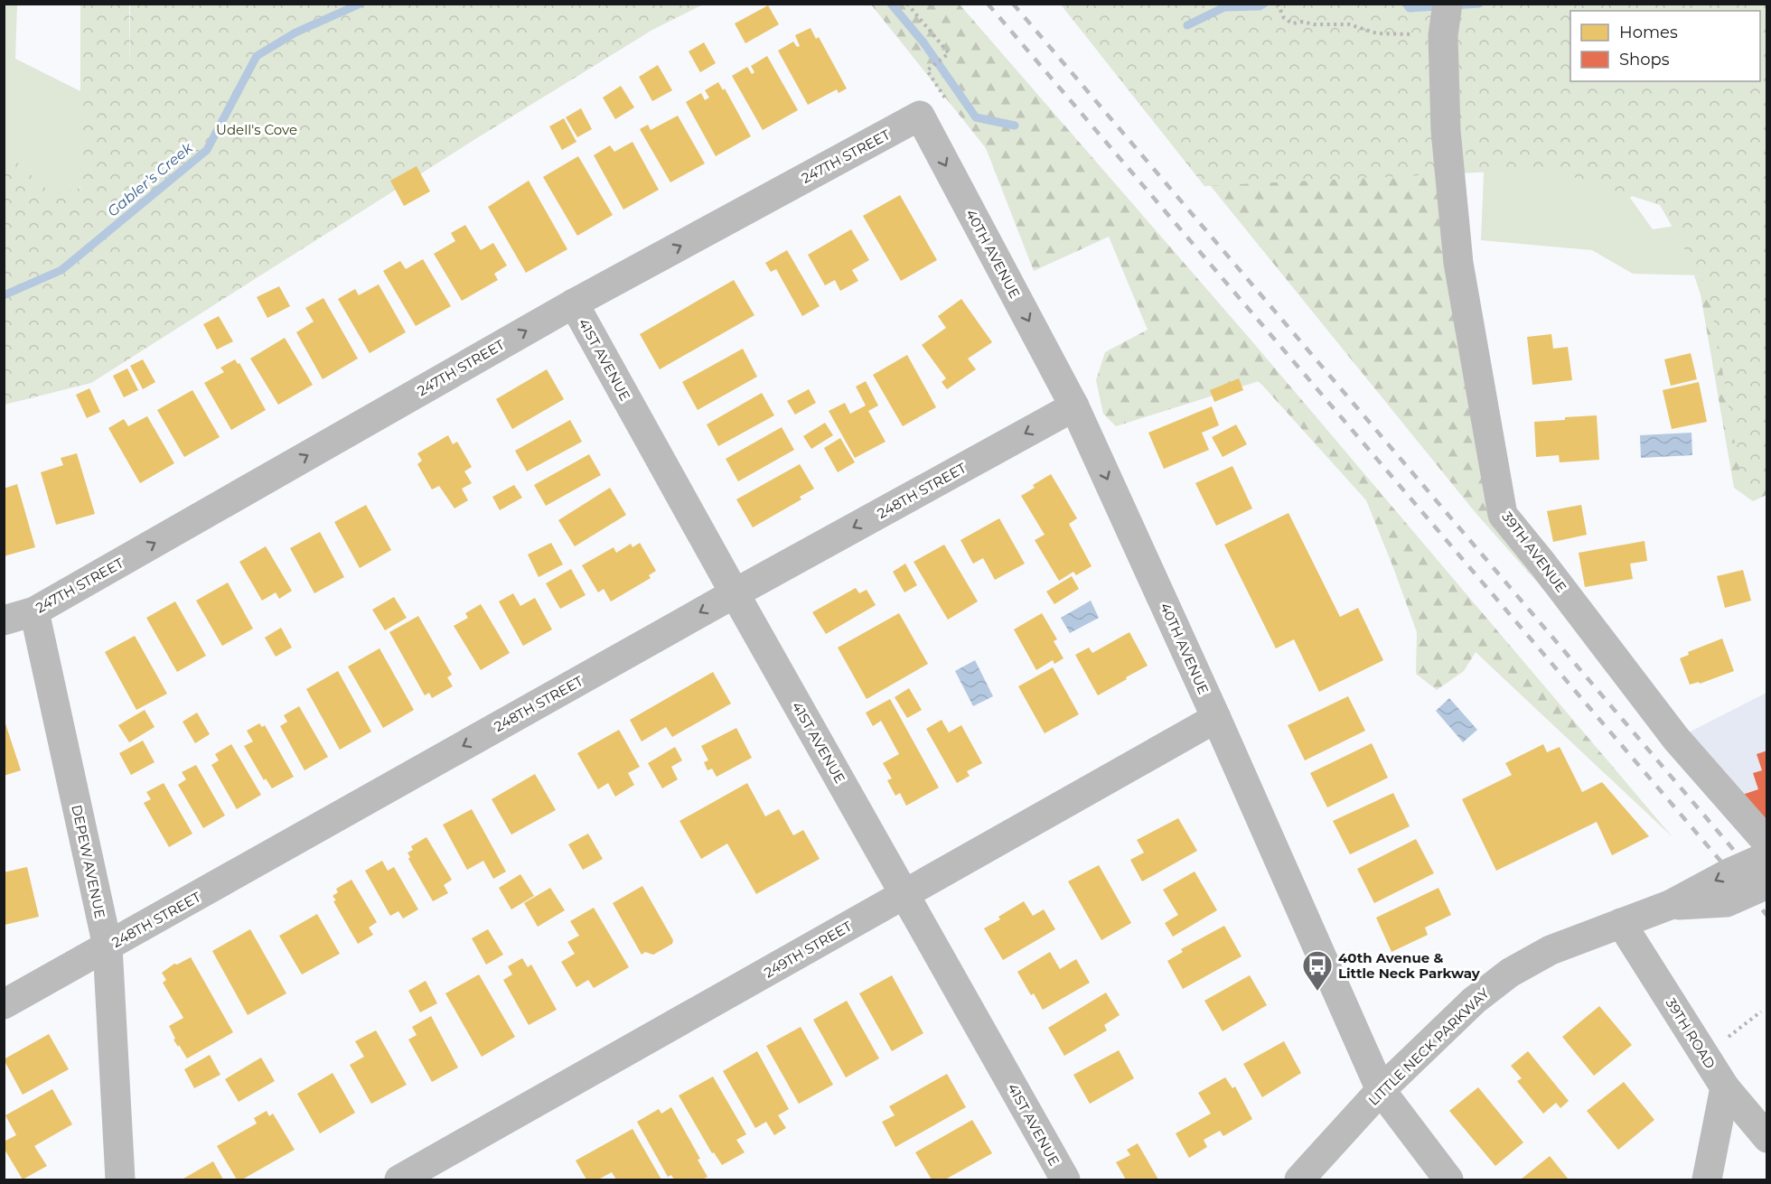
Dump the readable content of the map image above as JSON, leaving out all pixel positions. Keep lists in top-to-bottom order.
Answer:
{
  "streets": {
    "street": [
      "247TH STREET",
      "40TH AVENUE",
      "41ST AVENUE",
      "248TH STREET",
      "39TH AVENUE",
      "DEPEW AVENUE",
      "249TH STREET",
      "39TH ROAD",
      "LITTLE NECK PARKWAY"
    ]
  },
  "crossings": [
    ["247TH STREET", "40TH AVENUE"],
    ["247TH STREET", "41ST AVENUE"],
    ["247TH STREET", "DEPEW AVENUE"],
    ["40TH AVENUE", "248TH STREET"],
    ["40TH AVENUE", "249TH STREET"],
    ["40TH AVENUE", "LITTLE NECK PARKWAY"],
    ["41ST AVENUE", "248TH STREET"],
    ["41ST AVENUE", "249TH STREET"],
    ["248TH STREET", "DEPEW AVENUE"],
    ["39TH ROAD", "LITTLE NECK PARKWAY"]
  ],
  "one_way": ["247TH STREET", "40TH AVENUE", "248TH STREET"],
  "water": ["Gabler’s Creek"],
  "parks": ["Udell's Cove"],
  "places": {
    "bus stop": ["40th Avenue & Little Neck Parkway"]
  },
  "legend": ["Homes", "Shops"]
}
